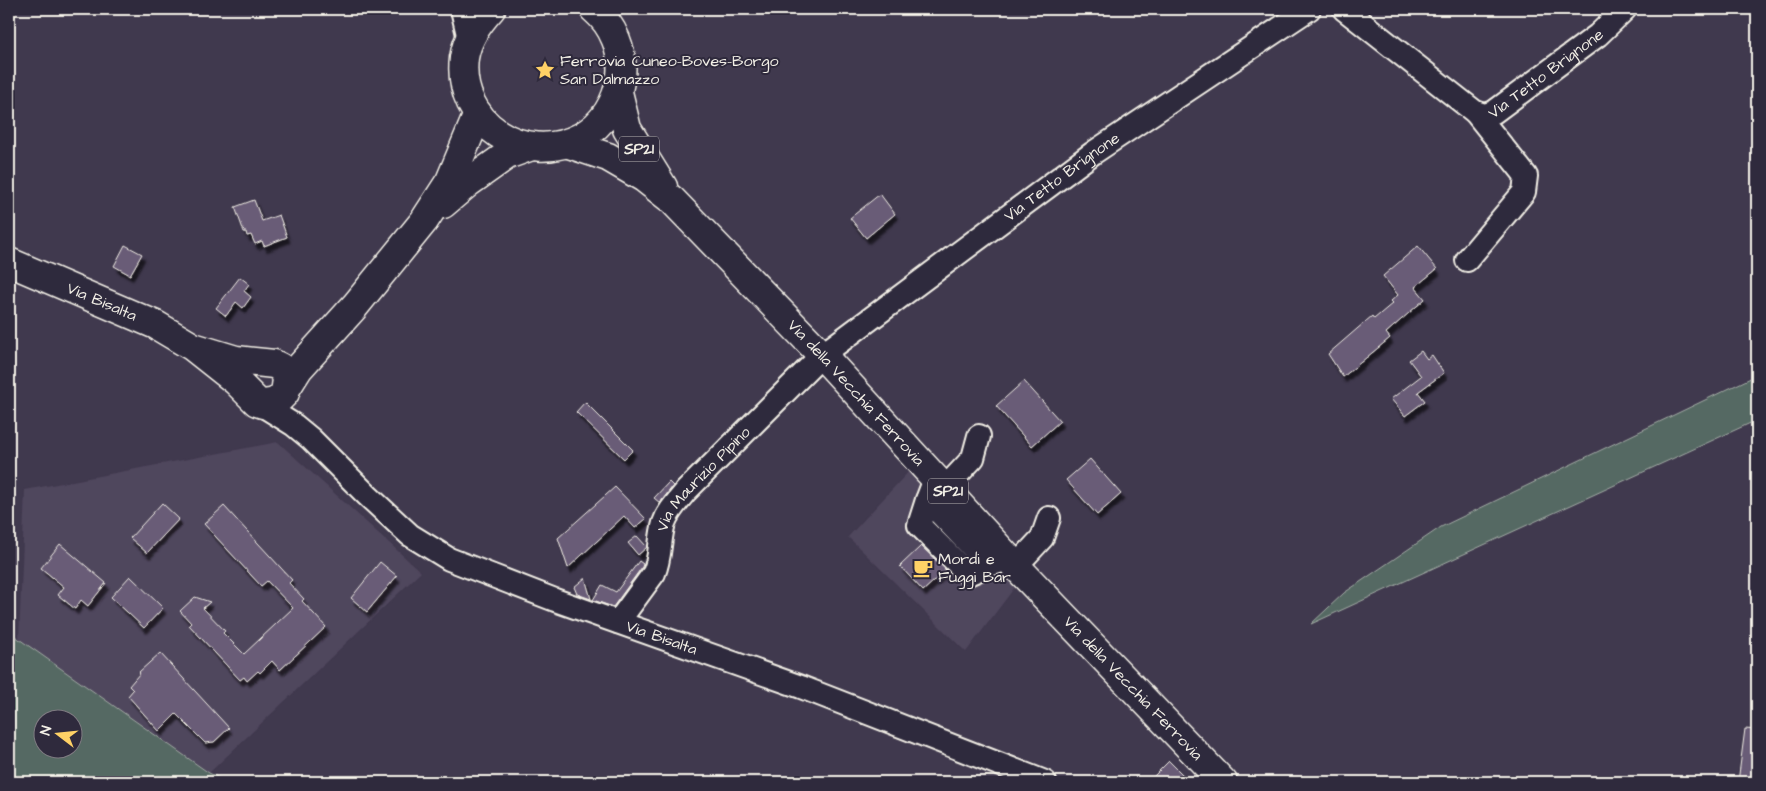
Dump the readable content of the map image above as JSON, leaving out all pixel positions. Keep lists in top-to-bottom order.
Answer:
{
  "streets": {
    "main road": ["SP21", "Via Bisalta", "Via della Vecchia Ferrovia"],
    "street": ["Via Tetto Brignone", "Via Maurizio Pipino"]
  },
  "crossings": [
    ["Via Tetto Brignone", "Via della Vecchia Ferrovia"],
    ["Via Tetto Brignone", "Via Maurizio Pipino"],
    ["Via Bisalta", "Via Maurizio Pipino"],
    ["Via della Vecchia Ferrovia", "Via Maurizio Pipino"]
  ],
  "places": {
    "place": ["Ferrovia Cuneo-Boves-Borgo San Dalmazzo"],
    "cafe": ["Mordi e Fuggi Bar"]
  },
  "north": "left"
}
